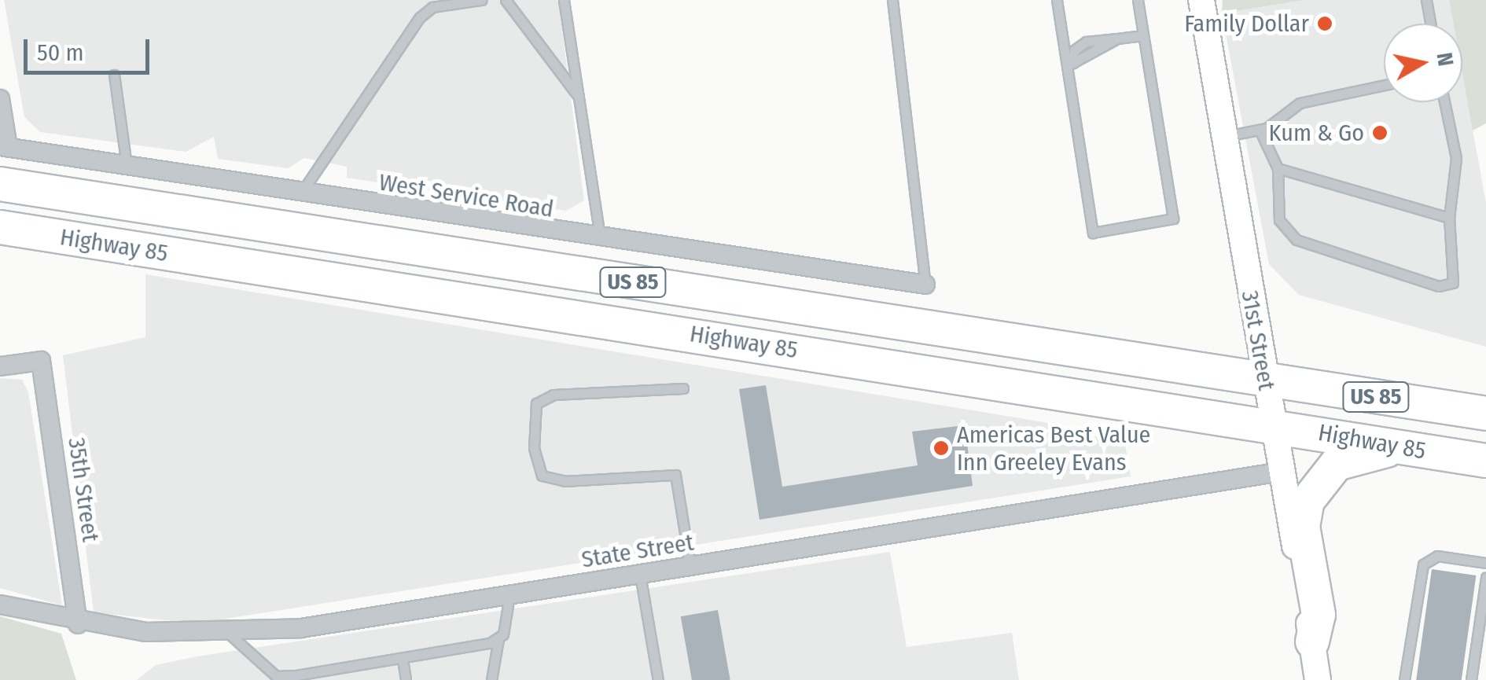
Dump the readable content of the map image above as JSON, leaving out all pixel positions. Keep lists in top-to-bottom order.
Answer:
{
  "streets": {
    "highway": ["Highway 85", "US 85"],
    "main road": ["31st Street"],
    "street": ["West Service Road", "35th Street", "State Street"]
  },
  "crossings": [
    ["Highway 85", "31st Street"],
    ["31st Street", "State Street"],
    ["35th Street", "State Street"]
  ],
  "places": ["Family Dollar", "Kum & Go", "Americas Best Value Inn Greeley Evans"],
  "scale_bar": "50 m",
  "north": "right"
}
